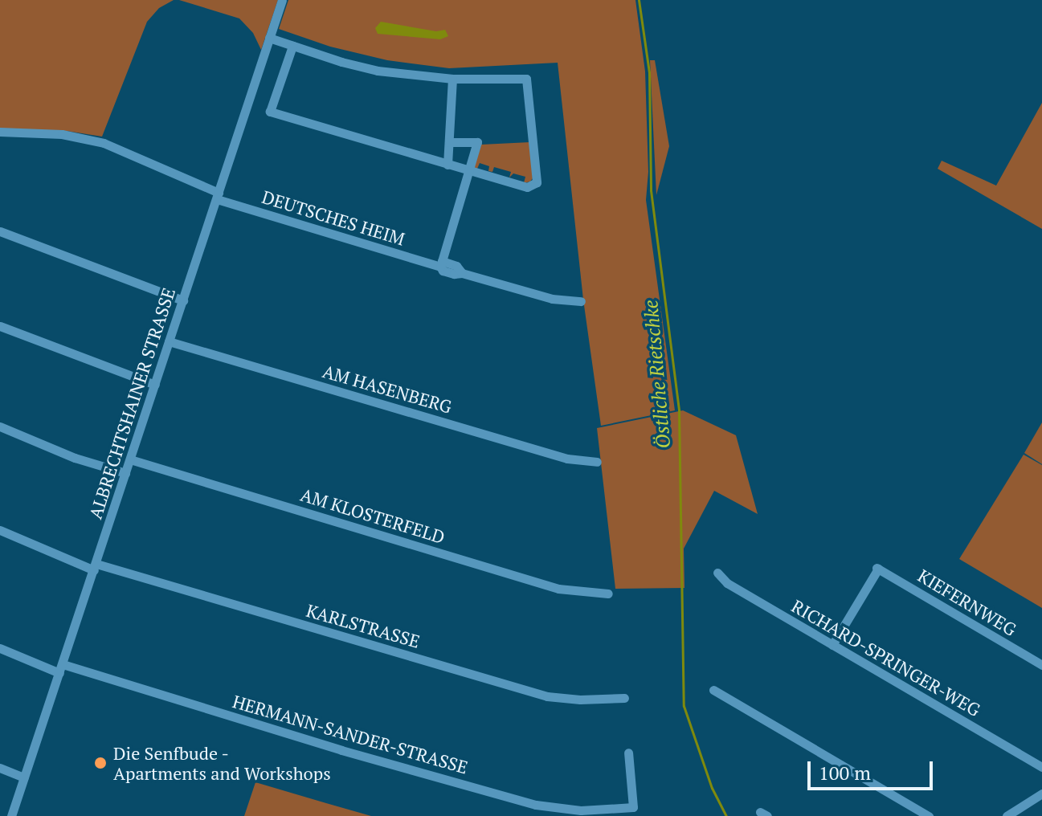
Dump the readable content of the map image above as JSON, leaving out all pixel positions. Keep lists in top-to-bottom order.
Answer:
{
  "streets": {
    "street": [
      "DEUTSCHES HEIM",
      "AM HASENBERG",
      "ALBRECHTSHAINER STRASSE",
      "AM KLOSTERFELD",
      "KIEFERNWEG",
      "KARLSTRASSE",
      "RICHARD-SPRINGER-WEG",
      "HERMANN-SANDER-STRASSE"
    ]
  },
  "crossings": [
    ["DEUTSCHES HEIM", "ALBRECHTSHAINER STRASSE"],
    ["AM HASENBERG", "ALBRECHTSHAINER STRASSE"],
    ["ALBRECHTSHAINER STRASSE", "AM KLOSTERFELD"],
    ["ALBRECHTSHAINER STRASSE", "KARLSTRASSE"],
    ["ALBRECHTSHAINER STRASSE", "HERMANN-SANDER-STRASSE"],
    ["KIEFERNWEG", "RICHARD-SPRINGER-WEG"]
  ],
  "water": ["Östliche Rietschke"],
  "places": ["Die Senfbude - Apartments and Workshops"],
  "scale_bar": "100 m"
}
